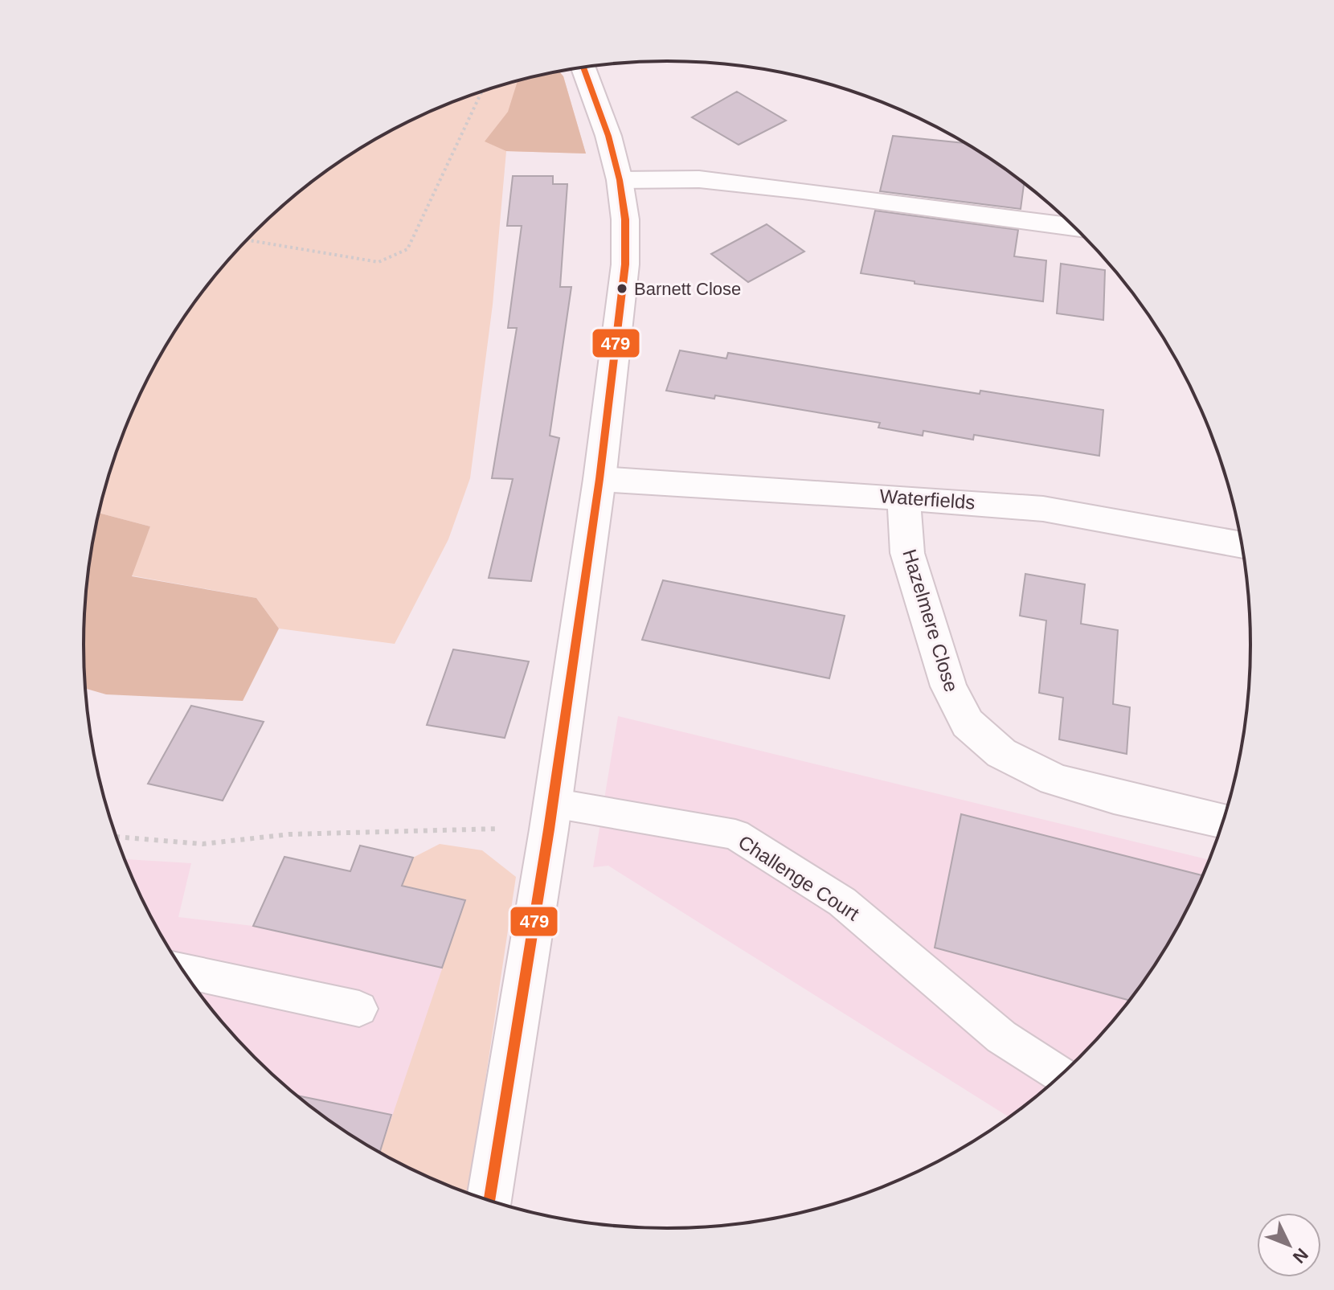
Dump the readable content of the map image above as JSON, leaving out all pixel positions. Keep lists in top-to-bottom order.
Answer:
{
  "streets": {
    "street": ["Waterfields", "Hazelmere Close"],
    "lane": ["Challenge Court"]
  },
  "crossings": [
    ["Waterfields", "Hazelmere Close"]
  ],
  "places": ["Barnett Close"],
  "lines": ["transit line 479"],
  "north": "bottom right"
}
